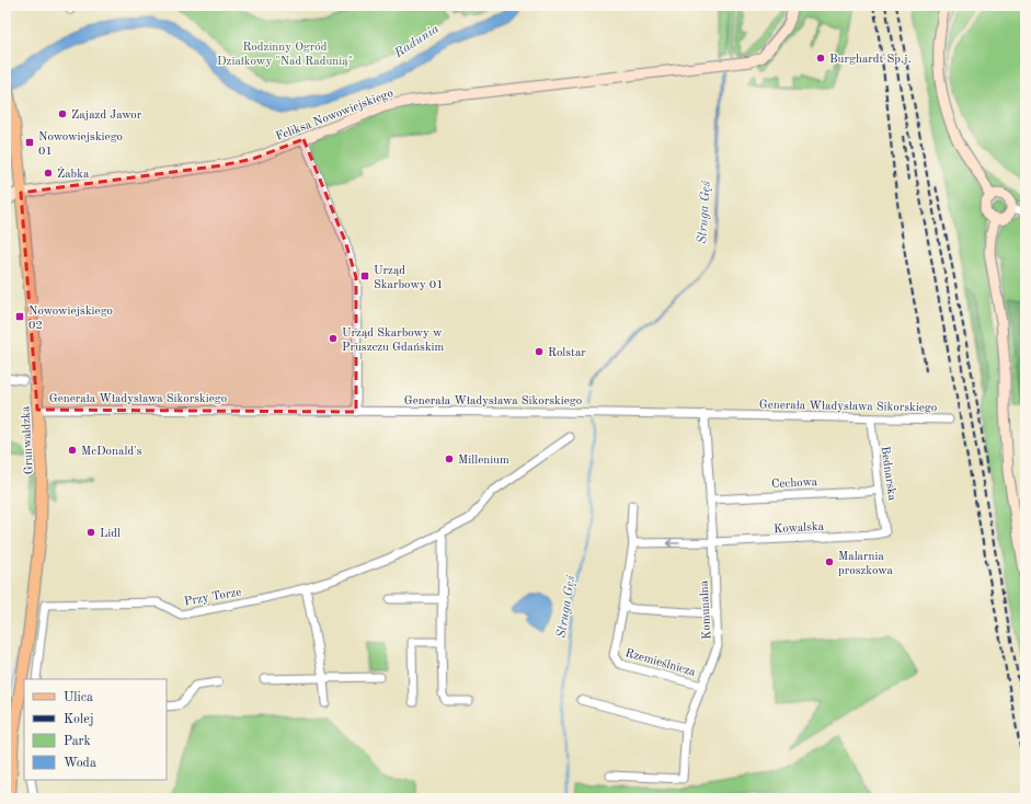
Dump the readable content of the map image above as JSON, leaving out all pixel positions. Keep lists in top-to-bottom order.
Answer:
{
  "streets": {
    "main road": ["Grunwaldzka"],
    "street": [
      "Feliksa Nowowiejskiego",
      "Generała Władysława Sikorskiego",
      "Bednarska",
      "Cechowa",
      "Kowalska",
      "Przy Torze",
      "Komunalna",
      "Rzemieślnicza"
    ]
  },
  "crossings": [
    ["Feliksa Nowowiejskiego", "Grunwaldzka"],
    ["Generała Władysława Sikorskiego", "Grunwaldzka"],
    ["Generała Władysława Sikorskiego", "Bednarska"],
    ["Generała Władysława Sikorskiego", "Komunalna"],
    ["Bednarska", "Cechowa"],
    ["Bednarska", "Kowalska"],
    ["Cechowa", "Komunalna"],
    ["Kowalska", "Komunalna"],
    ["Komunalna", "Rzemieślnicza"]
  ],
  "water": ["Radunia", "Struga Gęś"],
  "parks": ["Rodzinny Ogród Działkowy \"Nad Radunią\""],
  "places": {
    "other": [
      "Burghardt Sp.j.",
      "Zajazd Jawor",
      "Żabka",
      "Urząd Skarbowy w Pruszczu Gdańskim",
      "Rolstar",
      "McDonald's",
      "Millenium",
      "Lidl",
      "Malarnia proszkowa"
    ],
    "transit": ["Nowowiejskiego 01", "Urząd Skarbowy 01", "Nowowiejskiego 02"]
  },
  "legend": [
    "Ulica",
    "Kolej",
    "Park",
    "Woda"
  ]
}
